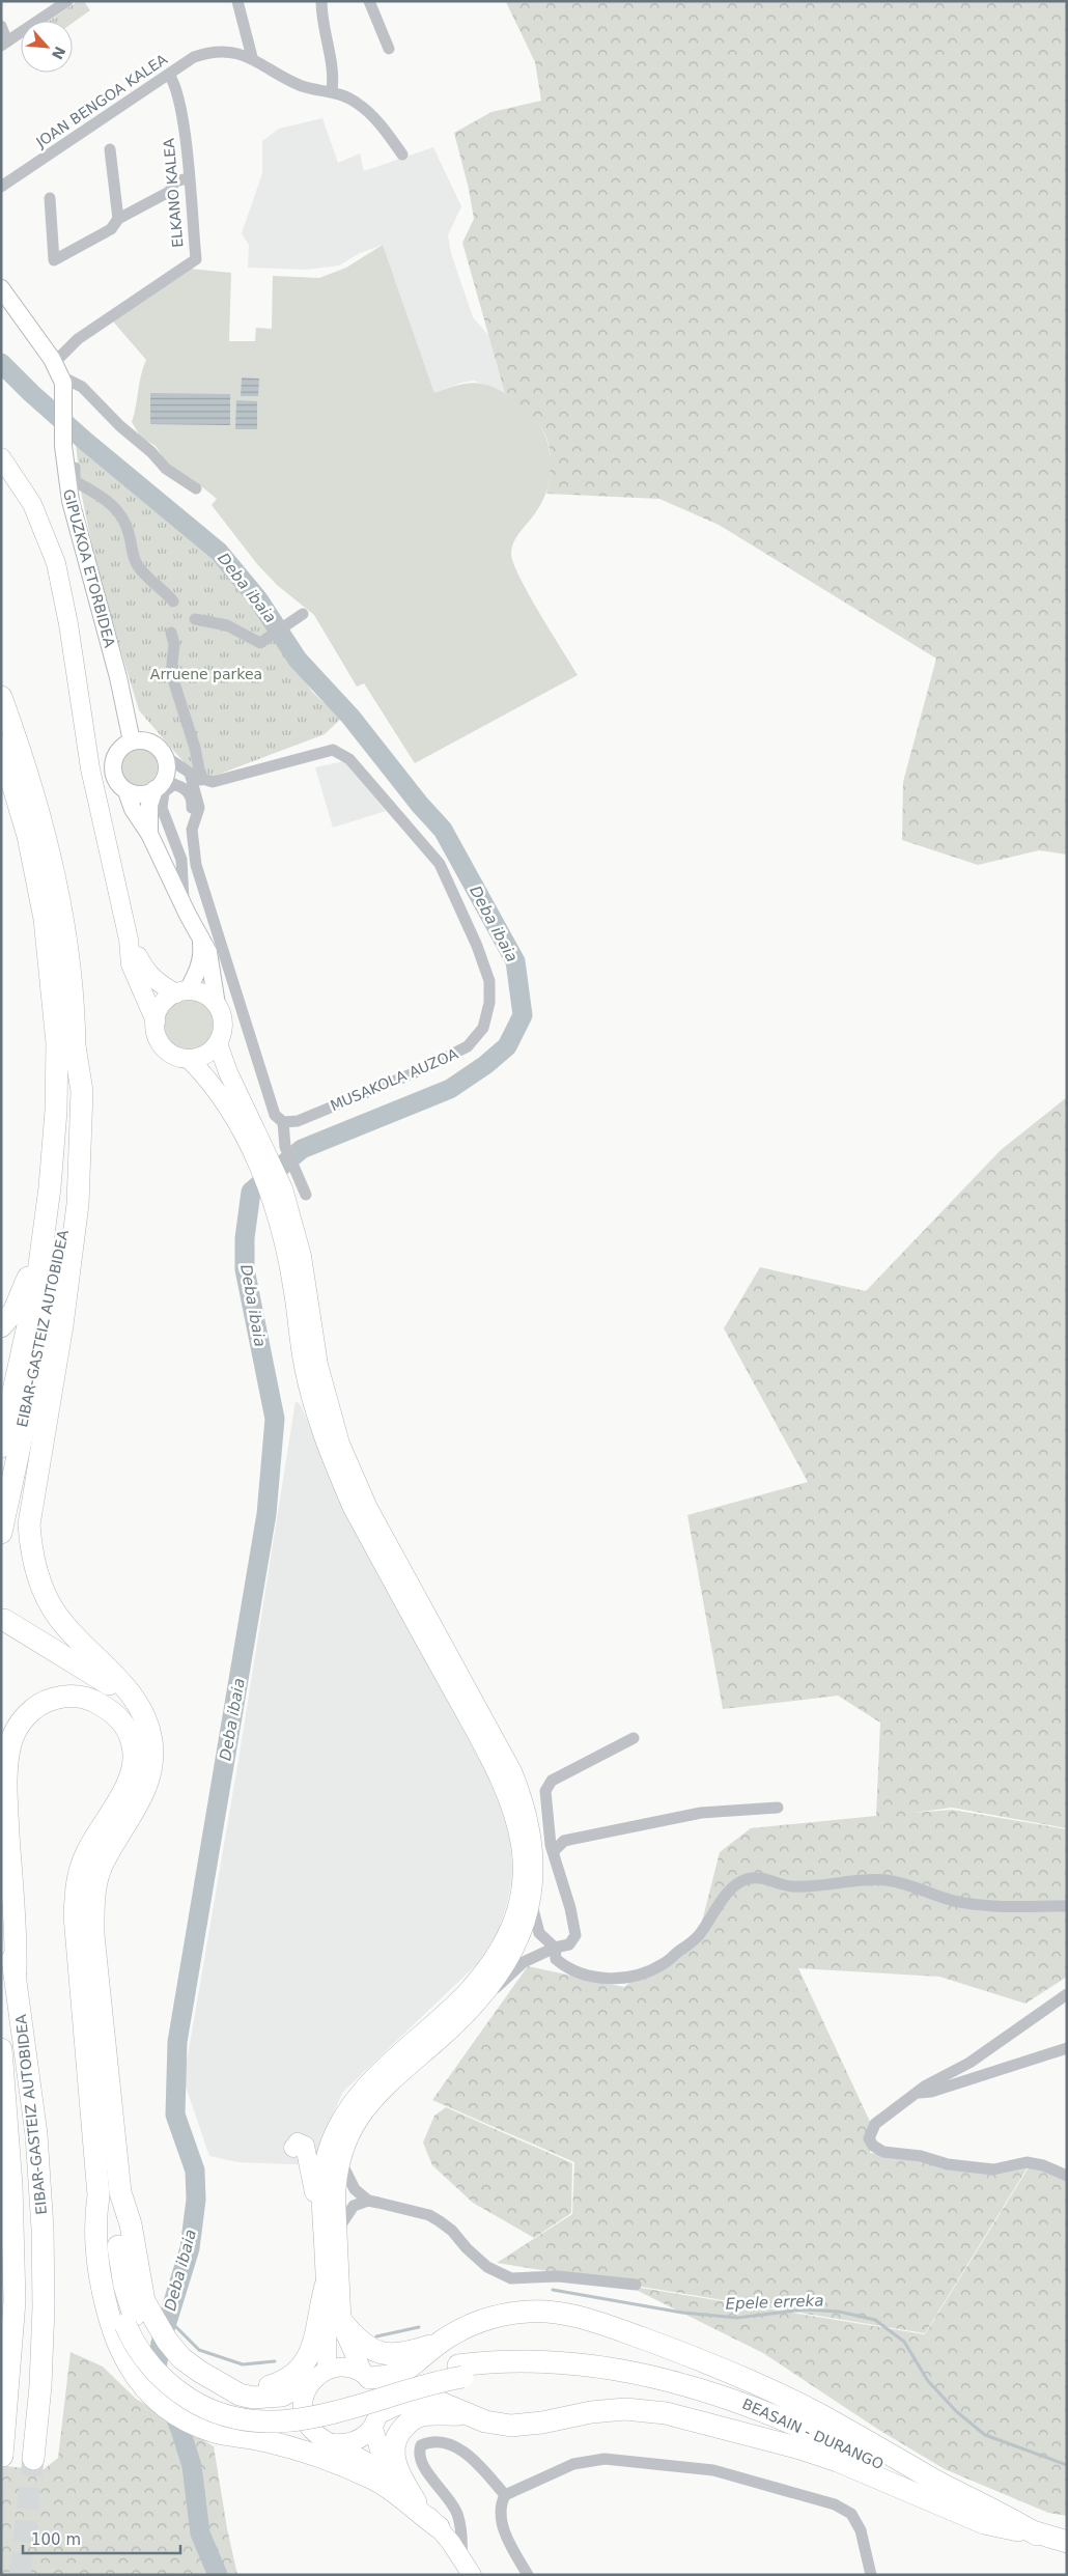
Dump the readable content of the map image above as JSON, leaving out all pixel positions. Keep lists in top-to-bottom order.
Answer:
{
  "streets": {
    "highway": ["EIBAR-GASTEIZ AUTOBIDEA", "BEASAIN - DURANGO"],
    "street": [
      "JOAN BENGOA KALEA",
      "ELKANO KALEA",
      "GIPUZKOA ETORBIDEA",
      "MUSAKOLA AUZOA"
    ]
  },
  "crossings": [
    ["JOAN BENGOA KALEA", "ELKANO KALEA"],
    ["ELKANO KALEA", "GIPUZKOA ETORBIDEA"]
  ],
  "water": ["Deba ibaia", "Epele erreka"],
  "parks": ["Arruene parkea"],
  "scale_bar": "100 m",
  "north": "bottom right"
}
